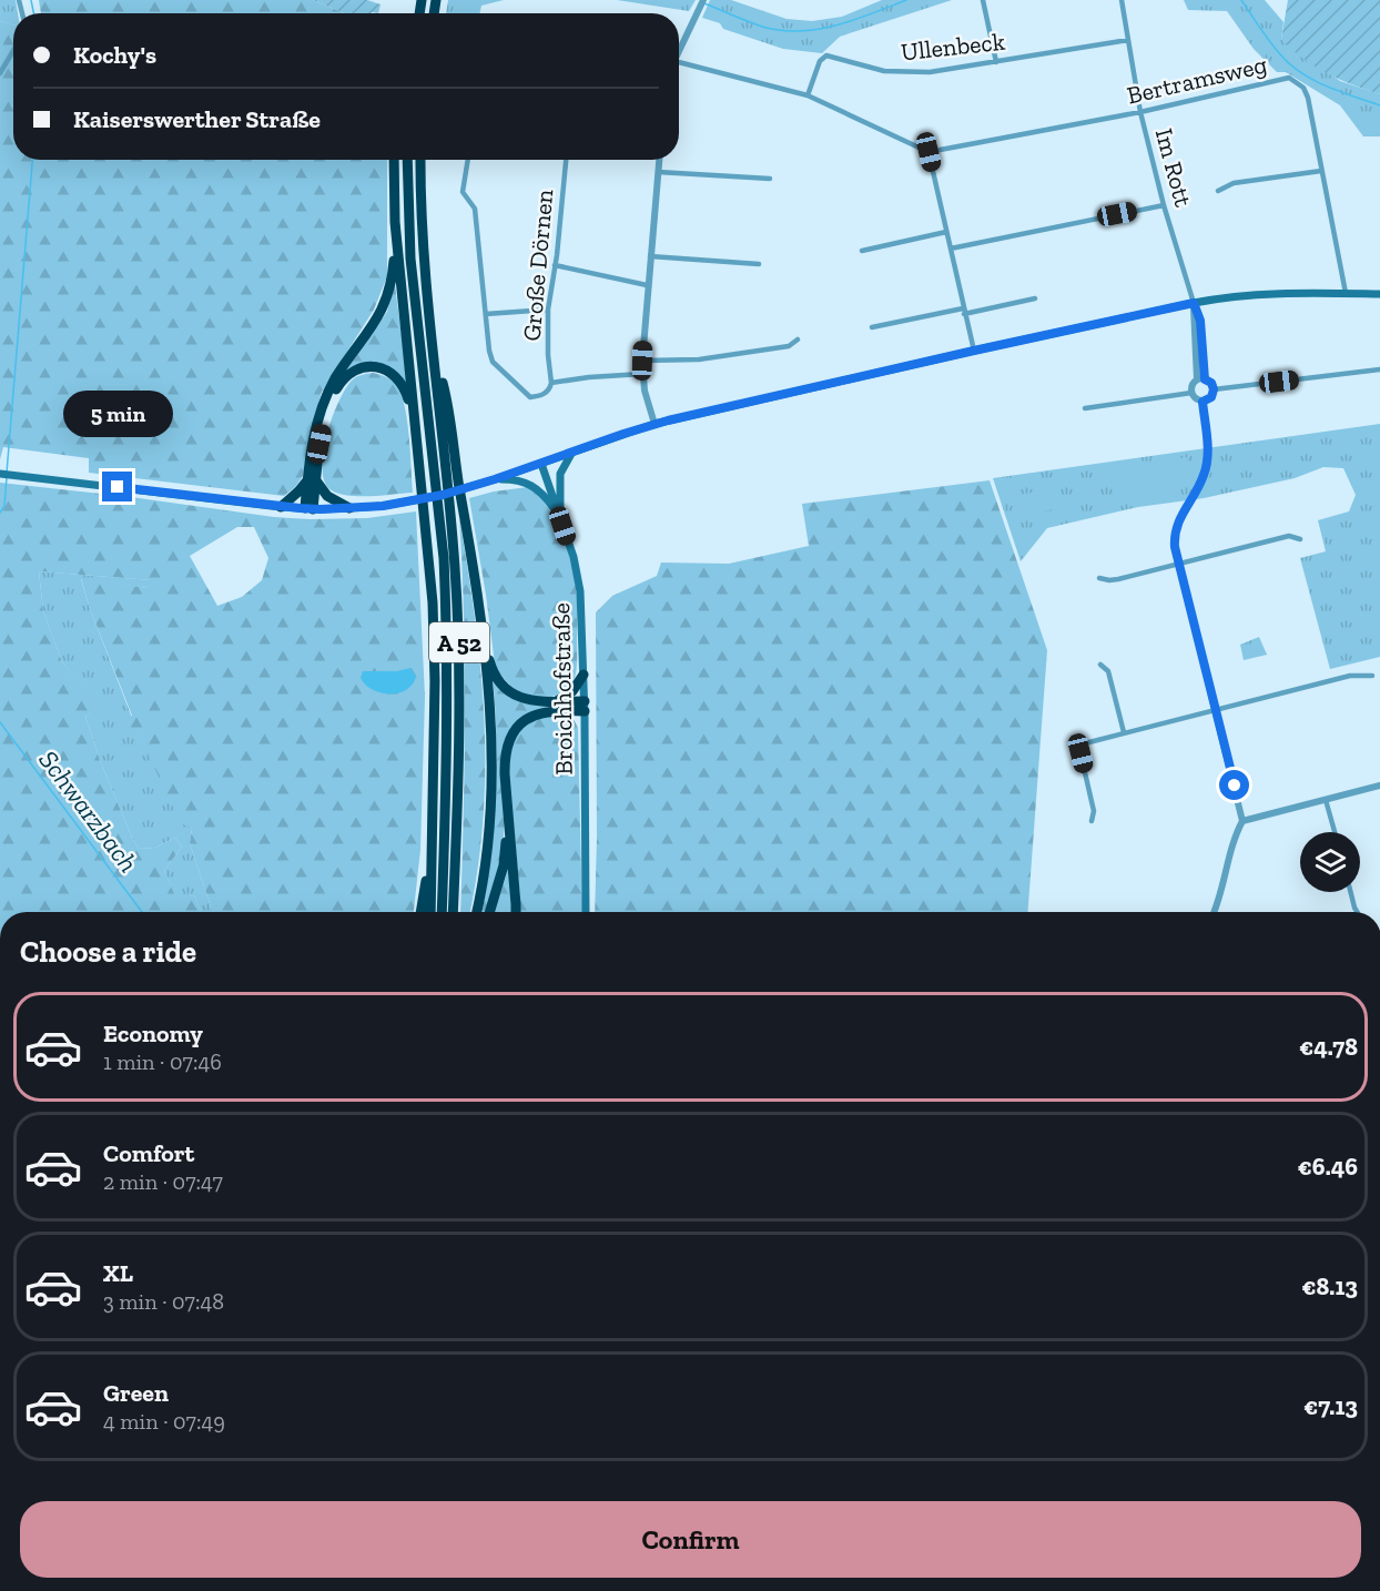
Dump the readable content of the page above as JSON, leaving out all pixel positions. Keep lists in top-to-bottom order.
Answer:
{
  "streets": {
    "highway": ["A 52"],
    "main road": ["Broichhofstraße"],
    "street": [
      "Ullenbeck",
      "Bertramsweg",
      "Im Rott",
      "Große Dörnen"
    ]
  },
  "crossings": [
    ["Ullenbeck", "Im Rott"],
    ["Bertramsweg", "Im Rott"]
  ],
  "water": ["Schwarzbach"],
  "page": {
    "banner": ["Kochy's", "Kaiserswerther Straße"],
    "bubble": "5 min",
    "heading": "Choose a ride",
    "list": [
      {
        "name": "Economy",
        "note": "1 min · 07:46",
        "value": "€4.78"
      },
      {
        "name": "Comfort",
        "note": "2 min · 07:47",
        "value": "€6.46"
      },
      {
        "name": "XL",
        "note": "3 min · 07:48",
        "value": "€8.13"
      },
      {
        "name": "Green",
        "note": "4 min · 07:49",
        "value": "€7.13"
      }
    ],
    "buttons": "Confirm"
  }
}
